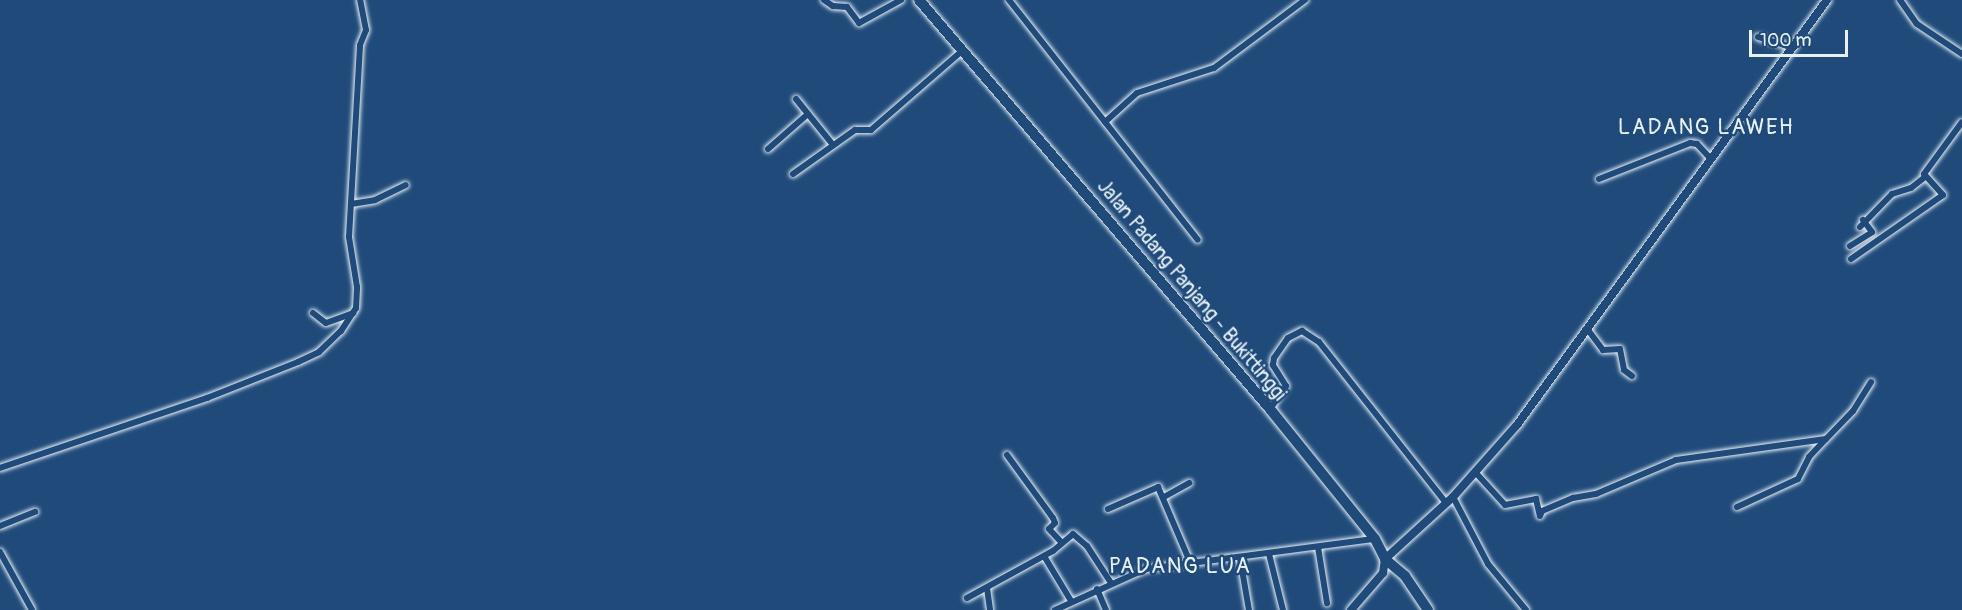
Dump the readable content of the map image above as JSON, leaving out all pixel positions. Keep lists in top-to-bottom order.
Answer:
{
  "streets": {
    "highway": ["Jalan Padang Panjang - Bukittinggi"]
  },
  "districts": ["LADANG LAWEH", "PADANG LUA"],
  "scale_bar": "100 m"
}
